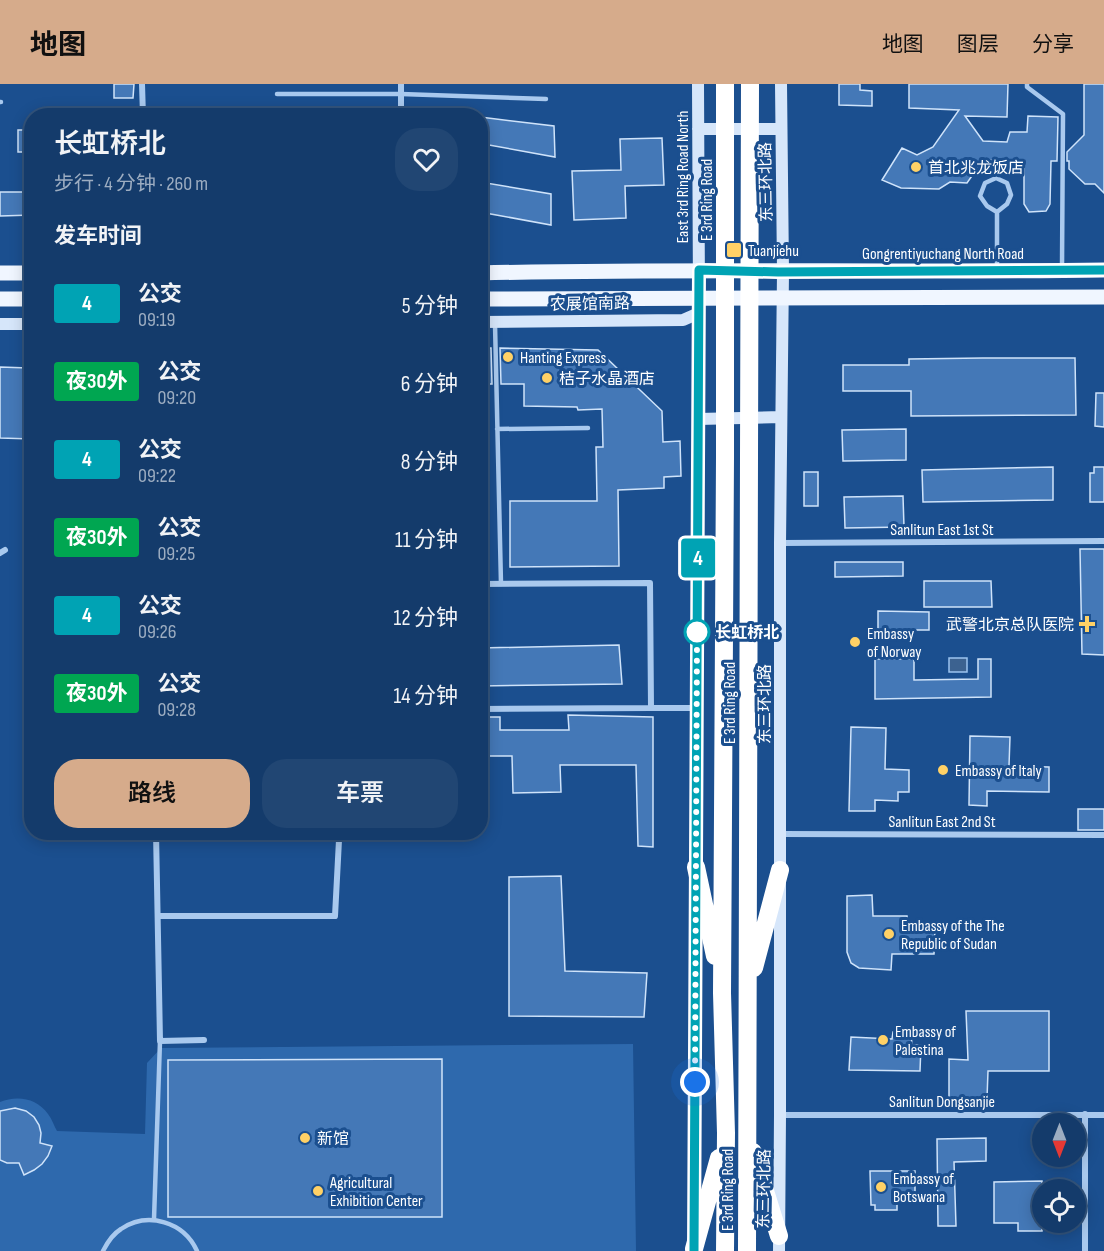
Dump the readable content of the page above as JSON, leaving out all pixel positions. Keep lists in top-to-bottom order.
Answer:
{
  "streets": {
    "highway": ["E 3rd Ring Road"],
    "main road": ["Gongrentiyuchang North Road", "农展馆南路"],
    "street": [
      "East 3rd Ring Road North",
      "东三环北路",
      "Sanlitun East 1st St",
      "Sanlitun East 2nd St",
      "Sanlitun Dongsanjie"
    ]
  },
  "crossings": [
    ["East 3rd Ring Road North", "农展馆南路"],
    ["东三环北路", "Gongrentiyuchang North Road"],
    ["东三环北路", "农展馆南路"],
    ["东三环北路", "Sanlitun East 1st St"],
    ["东三环北路", "Sanlitun East 2nd St"],
    ["东三环北路", "Sanlitun Dongsanjie"],
    ["Gongrentiyuchang North Road", "农展馆南路"]
  ],
  "places": {
    "other": [
      "首北兆龙饭店",
      "Hanting Express",
      "桔子水晶酒店",
      "长虹桥北",
      "Embassy of Norway",
      "Embassy of Italy",
      "Embassy of the The Republic of Sudan",
      "Embassy of Palestina",
      "新馆",
      "Embassy of Botswana",
      "Agricultural Exhibition Center"
    ],
    "transit": ["Tuanjiehu"],
    "health": ["武警北京总队医院"]
  },
  "lines": ["bus line 4"],
  "north": "bottom",
  "page": {
    "header": "地图",
    "nav": ["地图", "图层", "分享"],
    "on_map": "4",
    "heading": [
      ["长虹桥北", "步行 · 4 分钟 · 260 m"],
      "发车时间"
    ],
    "list": [
      {
        "mark": "4",
        "name": "公交",
        "note": "09:19",
        "value": "5 分钟"
      },
      {
        "mark": "夜30外",
        "name": "公交",
        "note": "09:20",
        "value": "6 分钟"
      },
      {
        "mark": "4",
        "name": "公交",
        "note": "09:22",
        "value": "8 分钟"
      },
      {
        "mark": "夜30外",
        "name": "公交",
        "note": "09:25",
        "value": "11 分钟"
      },
      {
        "mark": "4",
        "name": "公交",
        "note": "09:26",
        "value": "12 分钟"
      },
      {
        "mark": "夜30外",
        "name": "公交",
        "note": "09:28",
        "value": "14 分钟"
      }
    ],
    "buttons": ["路线", "车票"]
  }
}
